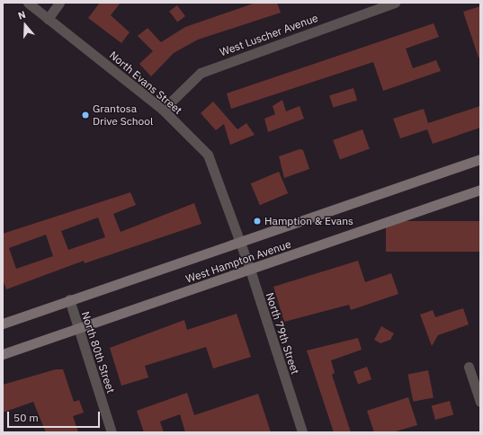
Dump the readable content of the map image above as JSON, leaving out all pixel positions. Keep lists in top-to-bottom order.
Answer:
{
  "streets": {
    "main road": ["West Hampton Avenue"],
    "street": [
      "West Luscher Avenue",
      "North Evans Street",
      "North 79th Street",
      "North 80th Street"
    ]
  },
  "crossings": [
    ["West Luscher Avenue", "North Evans Street"],
    ["North Evans Street", "West Hampton Avenue"],
    ["North Evans Street", "North 79th Street"],
    ["West Hampton Avenue", "North 79th Street"],
    ["West Hampton Avenue", "North 80th Street"]
  ],
  "places": ["Grantosa Drive School", "Hamption & Evans"],
  "scale_bar": "50 m",
  "north": "top"
}
